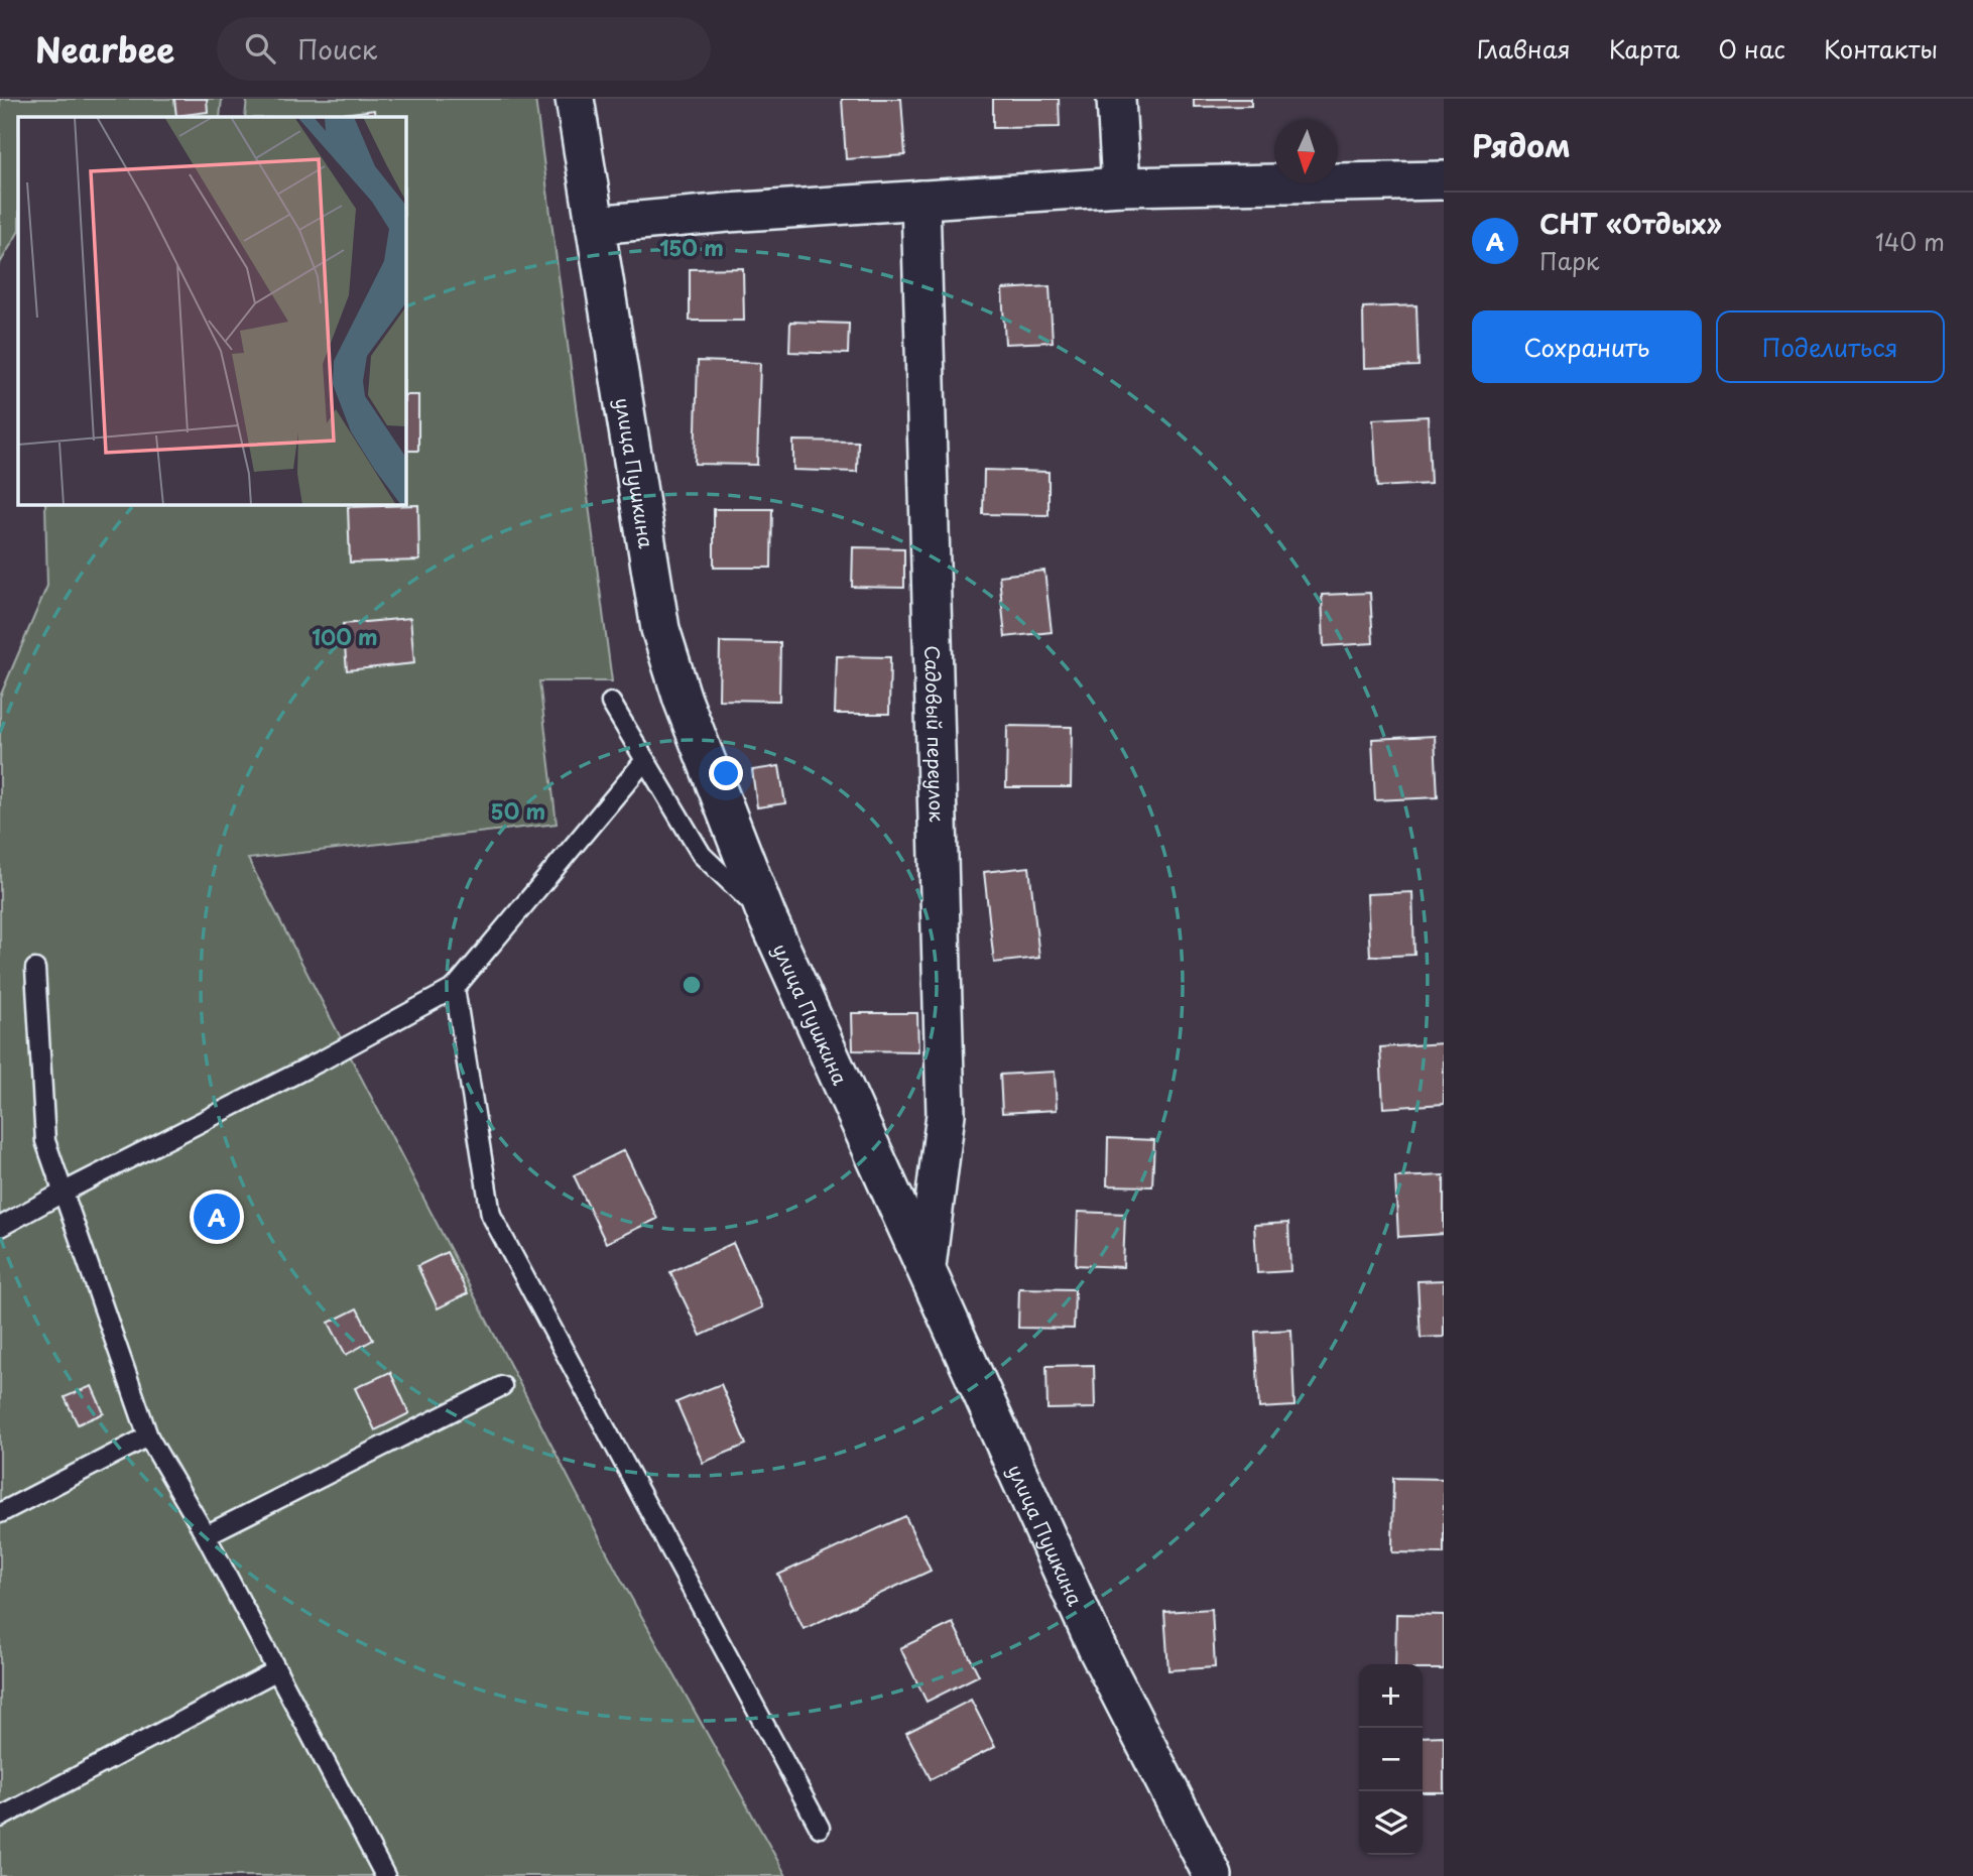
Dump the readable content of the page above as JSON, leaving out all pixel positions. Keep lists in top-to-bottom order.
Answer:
{
  "streets": {
    "street": ["улица Пушкина", "Садовый переулок"]
  },
  "crossings": [
    ["улица Пушкина", "Садовый переулок"]
  ],
  "north": "bottom",
  "page": {
    "header": "Nearbee",
    "search": "Поиск",
    "nav": [
      "Главная",
      "Карта",
      "О нас",
      "Контакты"
    ],
    "heading": "Рядом",
    "list": [
      {
        "mark": "A",
        "name": "СНТ «Отдых»",
        "note": "Парк",
        "value": "140 m"
      }
    ],
    "buttons": ["Сохранить", "Поделиться"],
    "pins": "A",
    "map_buttons": ["+", "−"]
  },
  "rings": ["150 m", "100 m", "50 m"]
}
